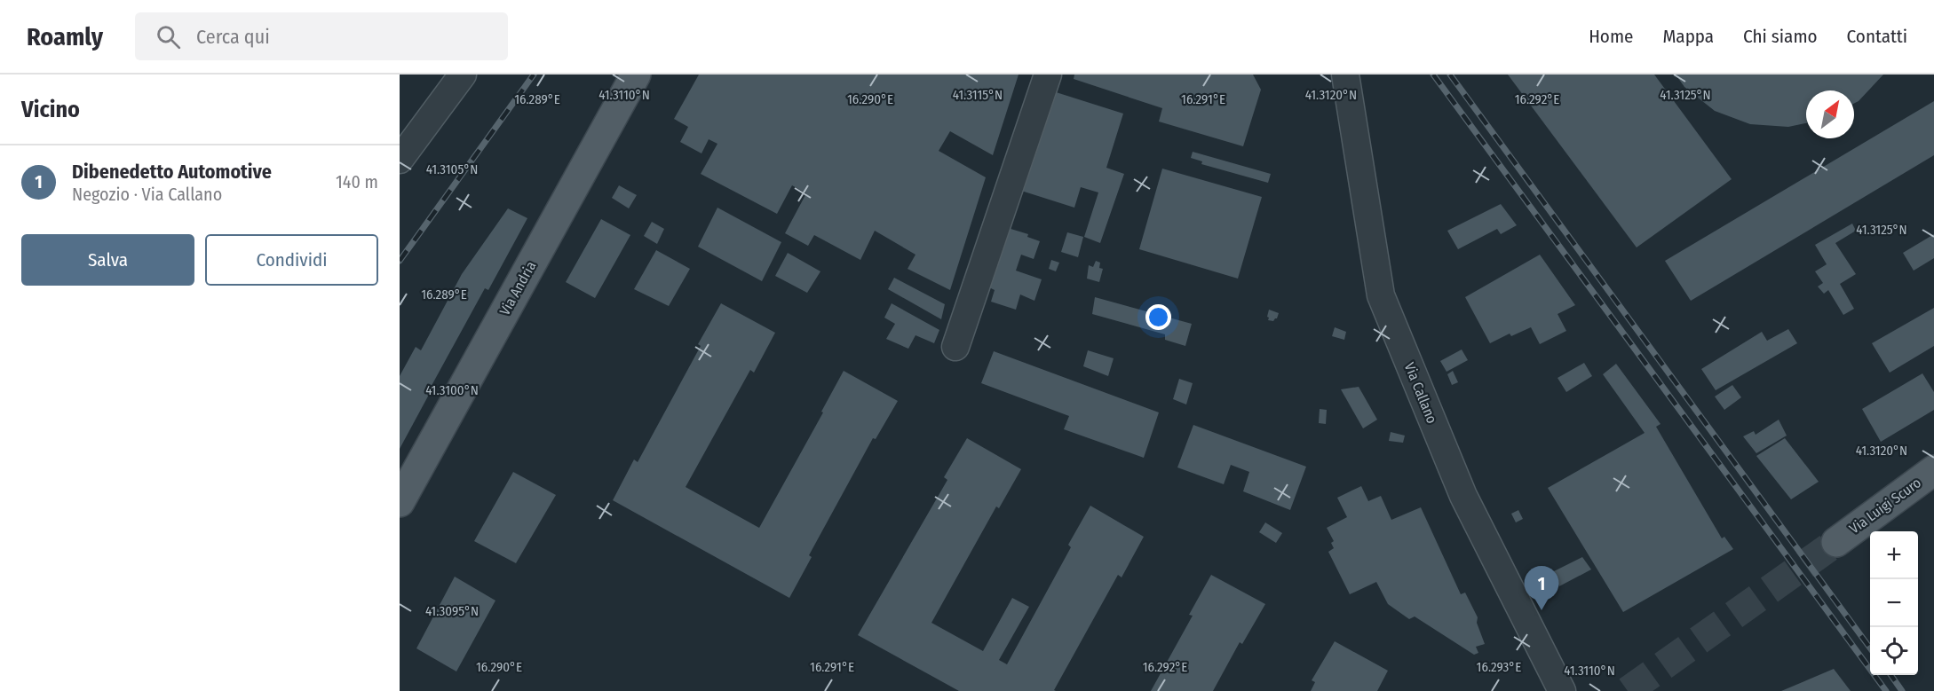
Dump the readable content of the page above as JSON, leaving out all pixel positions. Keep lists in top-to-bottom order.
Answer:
{
  "streets": {
    "main road": ["Via Andria", "Via Luigi Scuro"],
    "street": ["Via Callano"]
  },
  "north": "top right",
  "page": {
    "header": "Roamly",
    "search": "Cerca qui",
    "nav": [
      "Home",
      "Mappa",
      "Chi siamo",
      "Contatti"
    ],
    "heading": "Vicino",
    "list": [
      {
        "mark": "1",
        "name": "Dibenedetto Automotive",
        "note": "Negozio · Via Callano",
        "value": "140 m"
      }
    ],
    "buttons": ["Salva", "Condividi"],
    "map_buttons": ["+", "−"],
    "pins": "1"
  },
  "coordinates": [
    "41.3110°N",
    "41.3115°N",
    "41.3120°N",
    "41.3125°N",
    "16.289°E",
    "16.290°E",
    "16.291°E",
    "16.292°E",
    "41.3105°N",
    "41.3100°N",
    "41.3095°N",
    "16.293°E"
  ]
}
